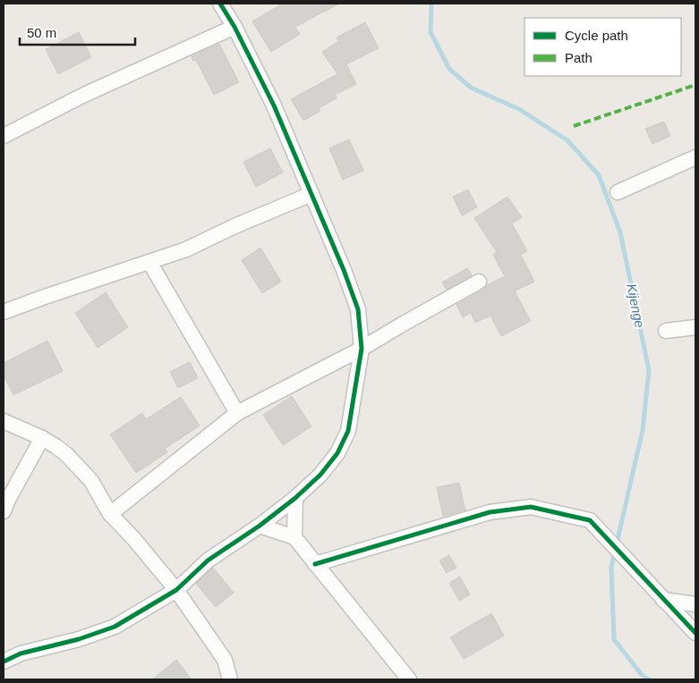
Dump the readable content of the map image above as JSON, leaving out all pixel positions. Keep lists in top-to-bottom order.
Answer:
{
  "water": ["Kijenge"],
  "legend": ["Cycle path", "Path"],
  "scale_bar": "50 m"
}
